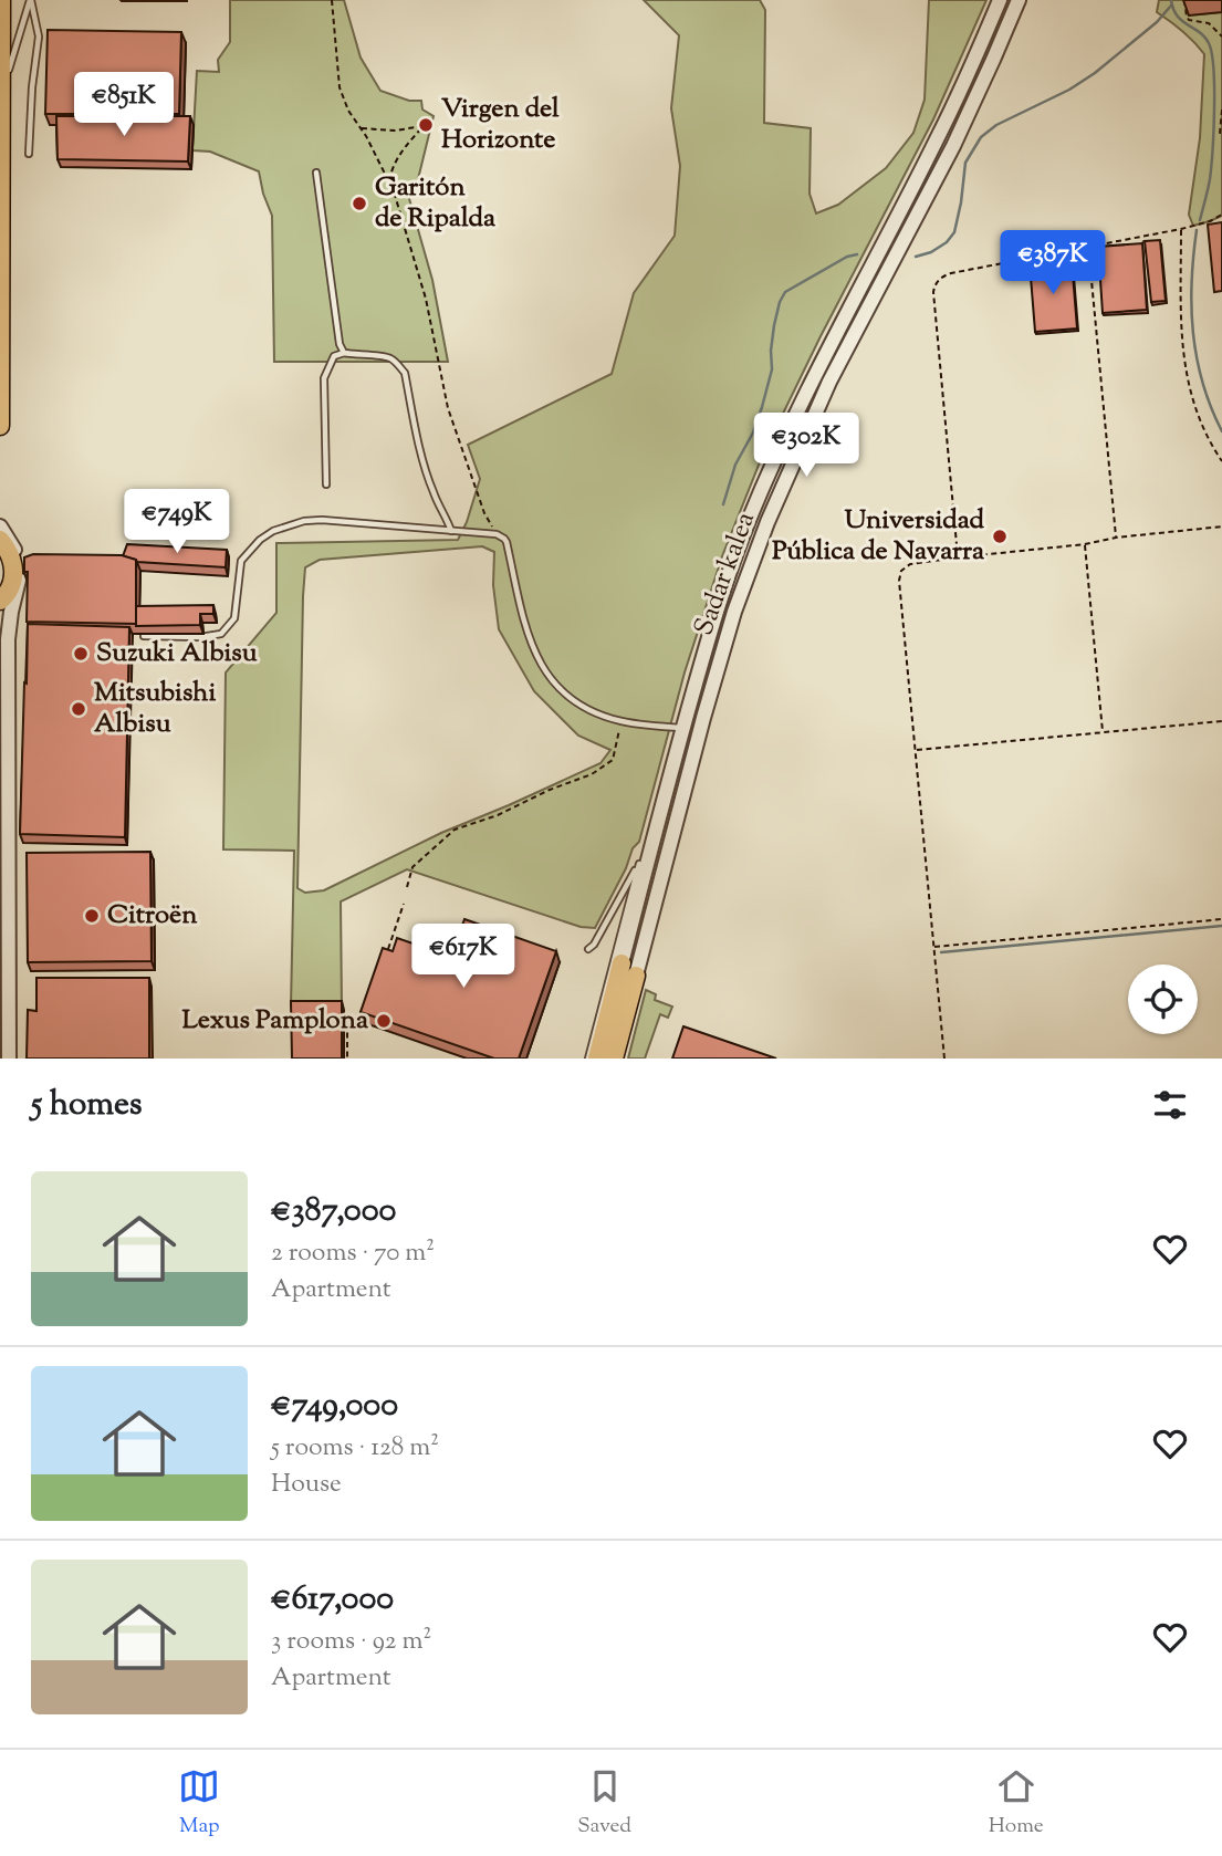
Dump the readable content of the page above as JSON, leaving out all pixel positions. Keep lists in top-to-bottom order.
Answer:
{
  "streets": {
    "street": ["Sadar kalea"]
  },
  "places": [
    "Virgen del Horizonte",
    "Garitón de Ripalda",
    "Universidad Pública de Navarra",
    "Suzuki Albisu",
    "Mitsubishi Albisu",
    "Citroën",
    "Lexus Pamplona"
  ],
  "page": {
    "price": [
      "€851K",
      "€387K",
      "€302K",
      "€749K",
      "€617K"
    ],
    "heading": "5 homes",
    "list": [
      {
        "name": "€387,000",
        "note": "2 rooms · 70 m² · Apartment"
      },
      {
        "name": "€749,000",
        "note": "5 rooms · 128 m² · House"
      },
      {
        "name": "€617,000",
        "note": "3 rooms · 92 m² · Apartment"
      }
    ],
    "tabs": ["Map", "Saved", "Home"]
  }
}
